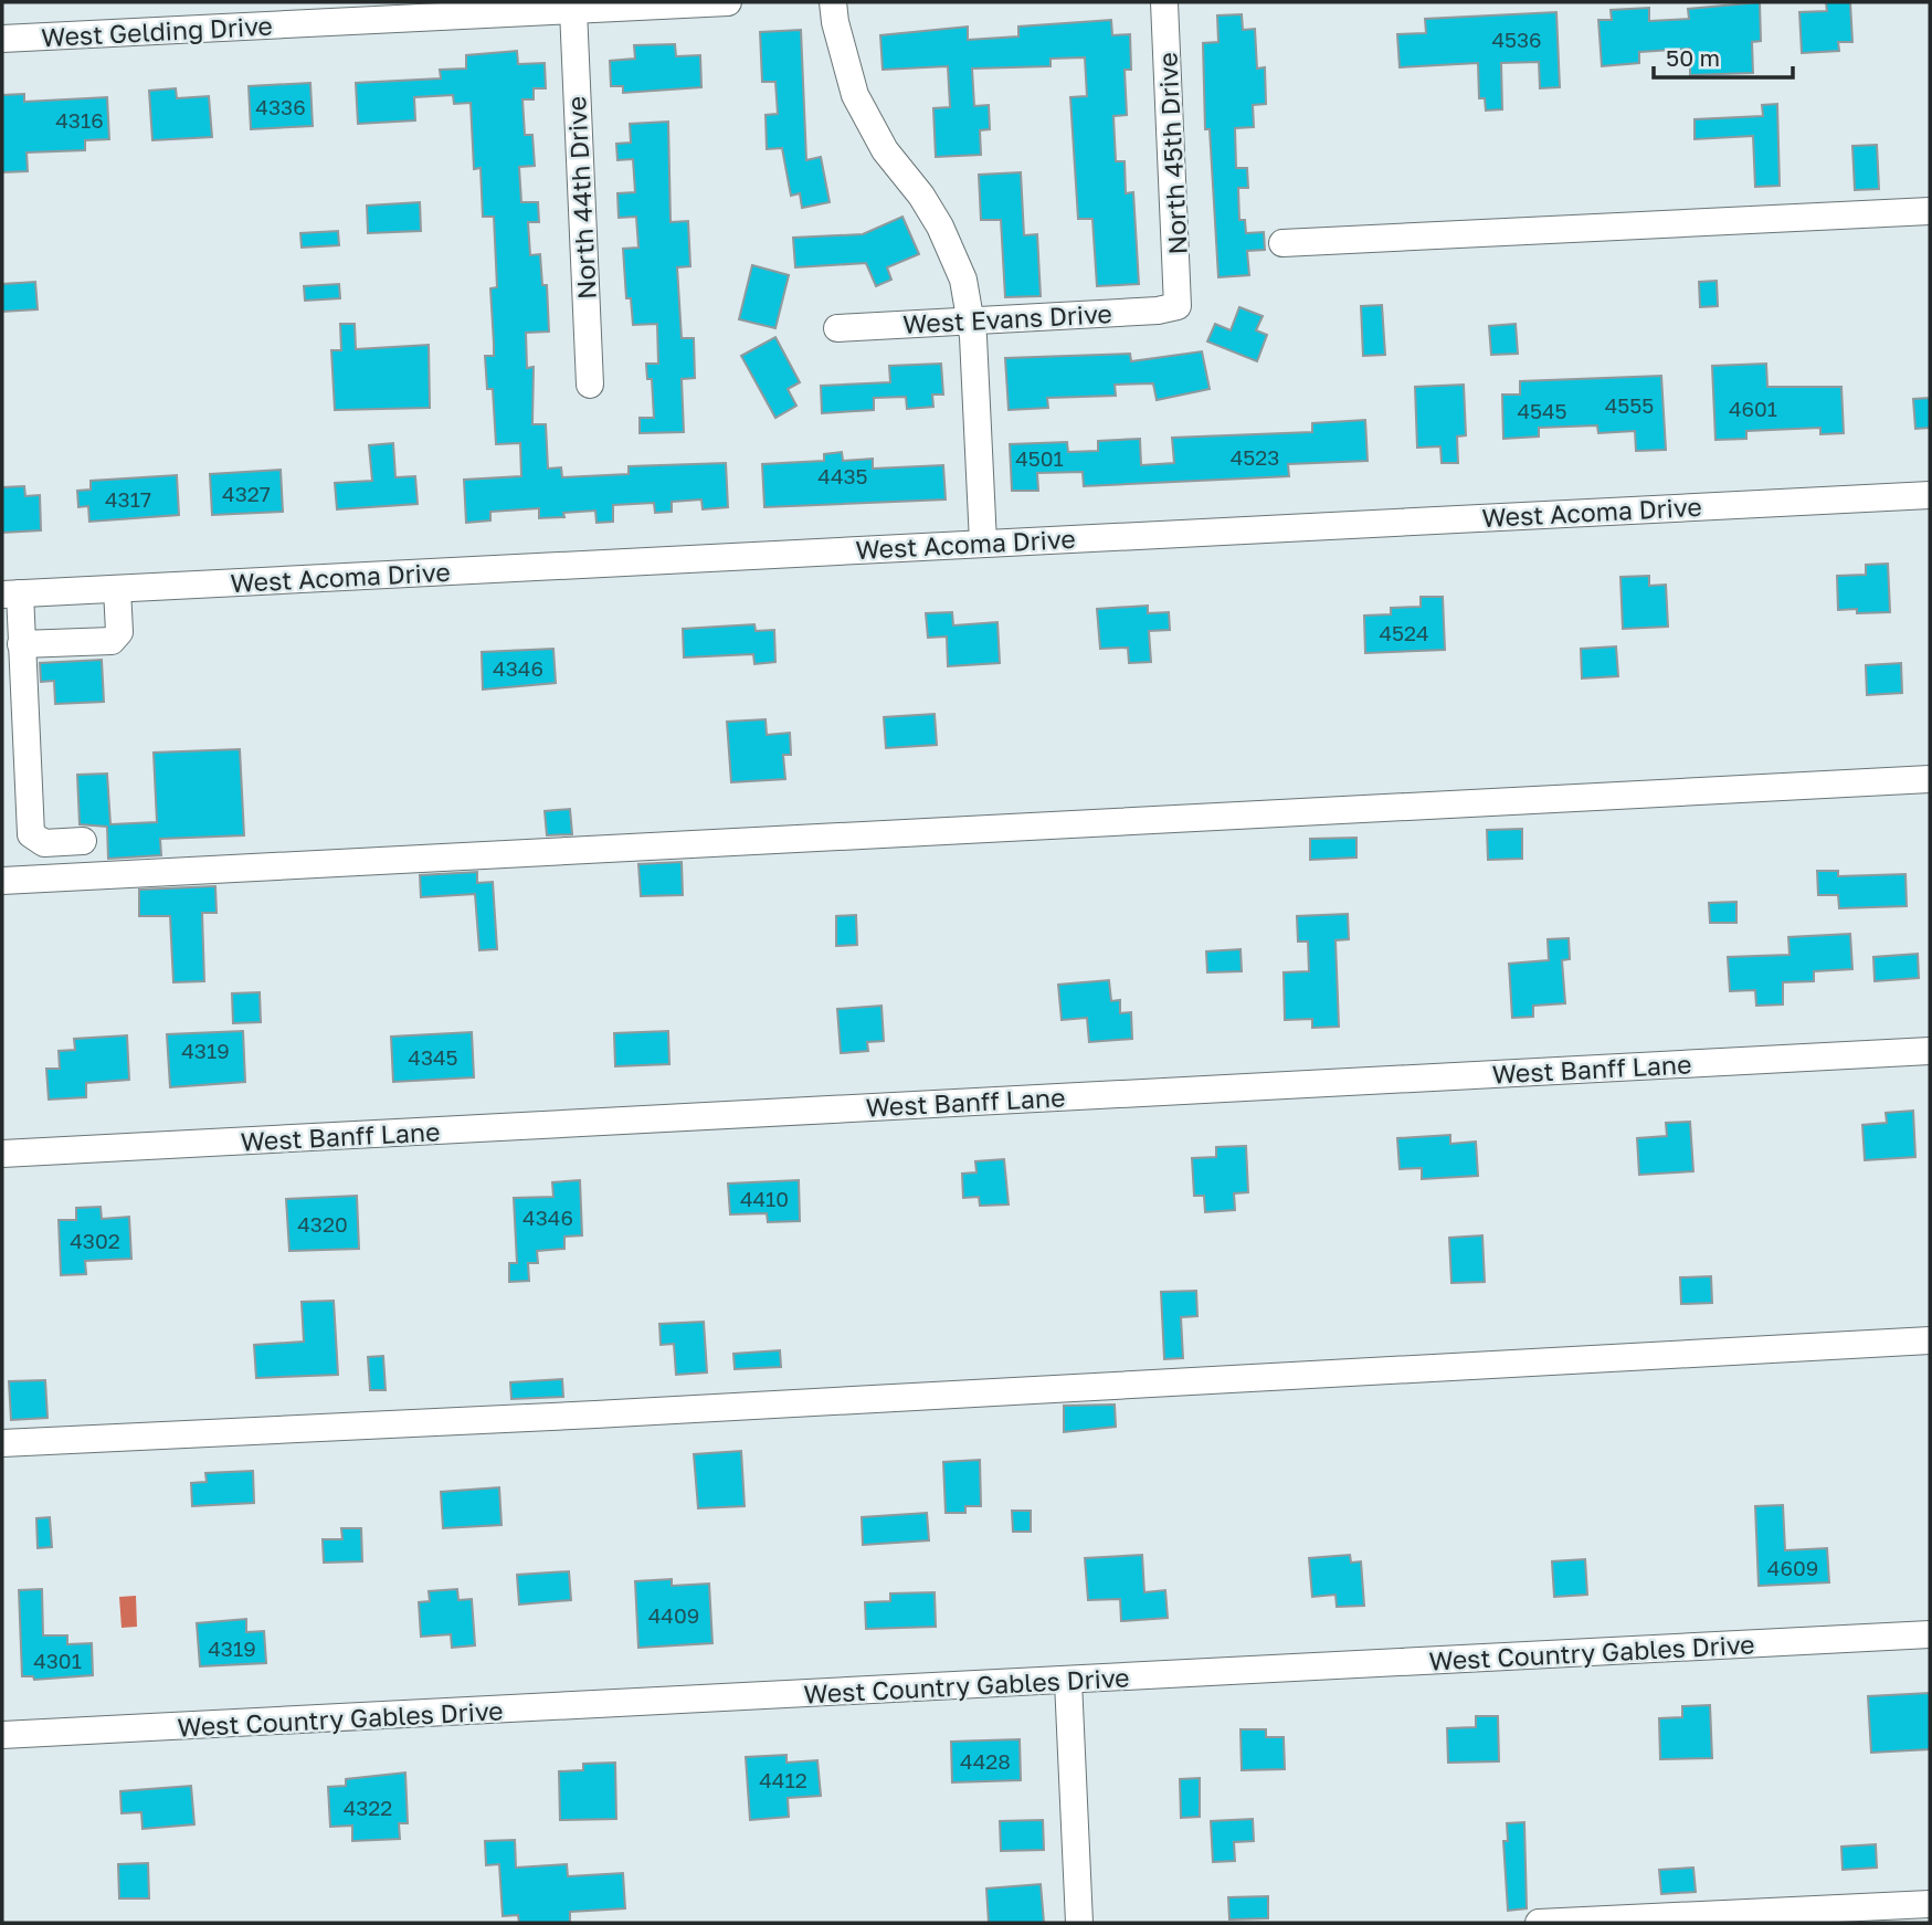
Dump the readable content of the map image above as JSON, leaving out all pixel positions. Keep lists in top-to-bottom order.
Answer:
{
  "streets": {
    "street": [
      "West Gelding Drive",
      "North 45th Drive",
      "North 44th Drive",
      "West Evans Drive",
      "West Acoma Drive",
      "West Banff Lane",
      "West Country Gables Drive"
    ]
  },
  "crossings": [
    ["West Gelding Drive", "North 44th Drive"],
    ["North 45th Drive", "West Evans Drive"]
  ],
  "house_numbers": [
    "4536",
    "4336",
    "4316",
    "4555",
    "4601",
    "4545",
    "4523",
    "4501",
    "4435",
    "4327",
    "4317",
    "4524",
    "4346",
    "4319",
    "4345",
    "4410",
    "4346",
    "4320",
    "4302",
    "4609",
    "4409",
    "4319",
    "4301",
    "4428",
    "4412",
    "4322"
  ],
  "scale_bar": "50 m"
}
